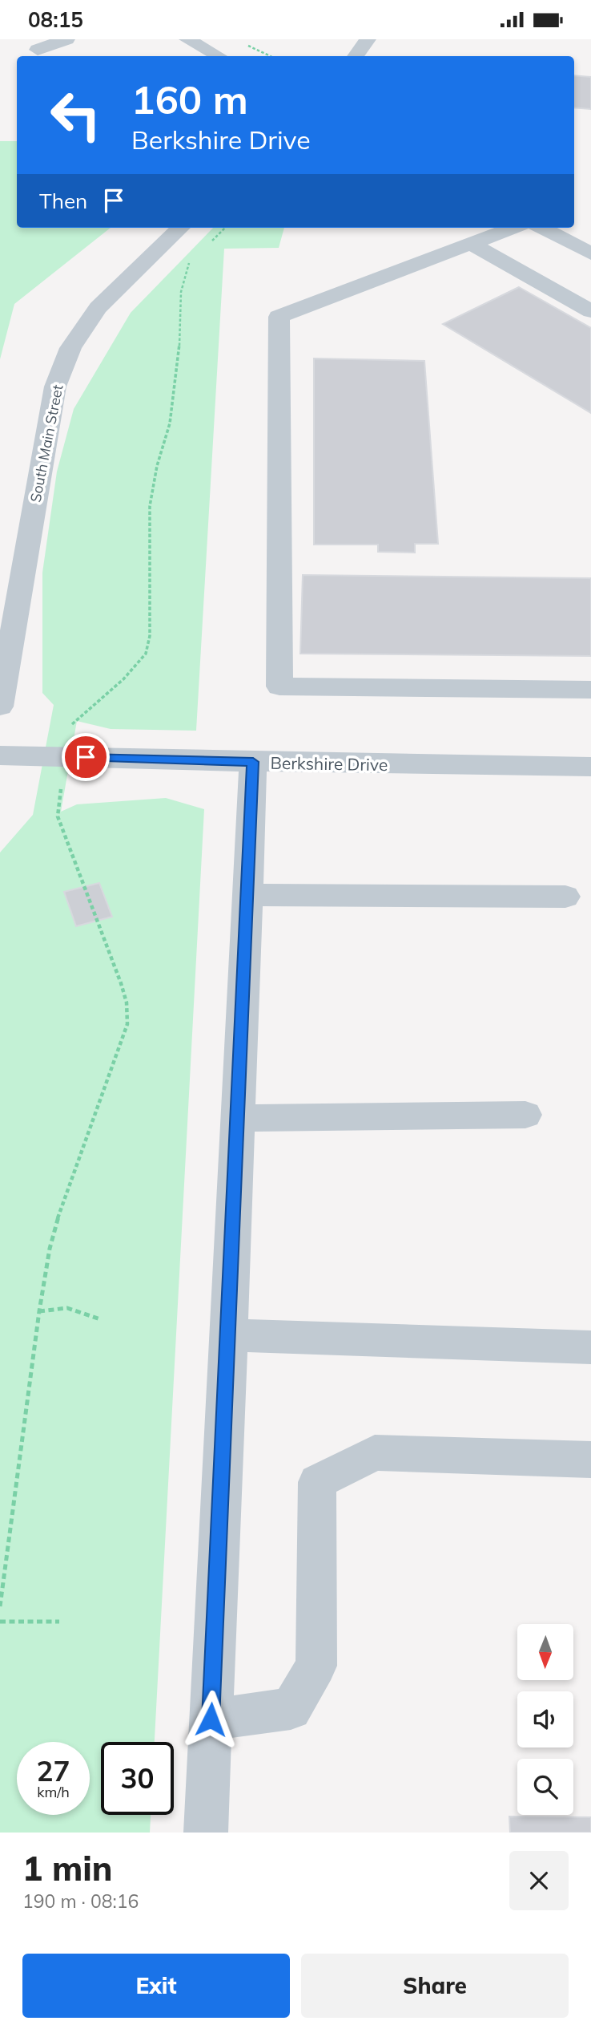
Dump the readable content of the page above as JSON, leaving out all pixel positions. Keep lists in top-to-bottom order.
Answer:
{
  "streets": {
    "street": ["South Main Street", "Berkshire Drive"]
  },
  "north": "bottom",
  "page": {
    "status": "08:15",
    "turn": ["160 m", "Berkshire Drive"],
    "then": "Then",
    "speed": "27 km/h",
    "limit": "30",
    "heading": ["1 min", "190 m · 08:16"],
    "buttons": ["Exit", "Share"]
  }
}
